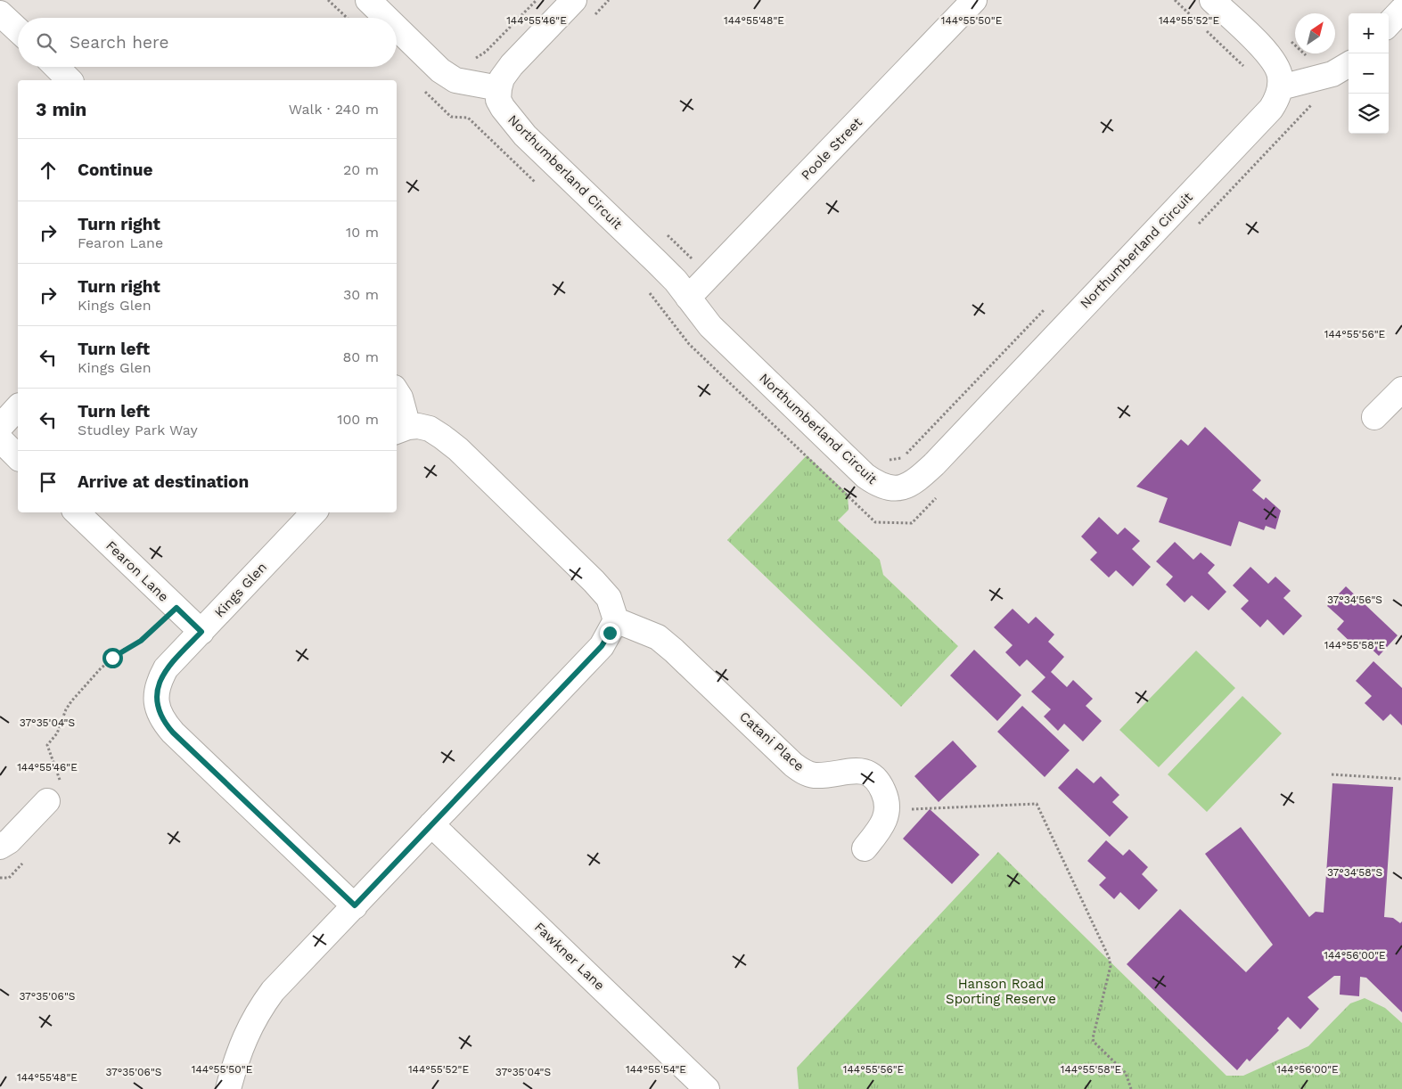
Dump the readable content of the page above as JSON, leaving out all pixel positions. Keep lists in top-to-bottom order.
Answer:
{
  "streets": {
    "street": [
      "Poole Street",
      "Northumberland Circuit",
      "Fearon Lane",
      "Kings Glen",
      "Catani Place",
      "Fawkner Lane"
    ]
  },
  "crossings": [
    ["Poole Street", "Northumberland Circuit"],
    ["Fearon Lane", "Kings Glen"]
  ],
  "parks": ["Hanson Road Sporting Reserve"],
  "north": "top right",
  "page": {
    "map_buttons": ["+", "−"],
    "search": "Search here",
    "heading": ["3 min", "Walk · 240 m"],
    "list": [
      ["Continue", "20 m"],
      ["Turn right", "Fearon Lane", "10 m"],
      ["Turn right", "Kings Glen", "30 m"],
      ["Turn left", "Kings Glen", "80 m"],
      ["Turn left", "Studley Park Way", "100 m"],
      "Arrive at destination"
    ]
  },
  "coordinates": [
    "144°55'46\"E",
    "144°55'48\"E",
    "144°55'50\"E",
    "144°55'52\"E",
    "144°55'56\"E",
    "37°34'56\"S",
    "144°55'58\"E",
    "37°35'04\"S",
    "37°34'58\"S",
    "144°56'00\"E",
    "37°35'06\"S",
    "144°55'54\"E"
  ]
}
